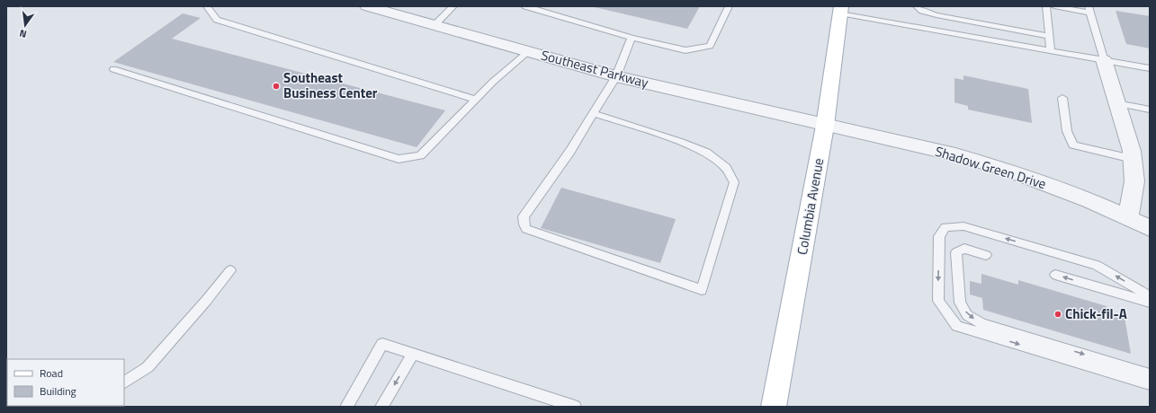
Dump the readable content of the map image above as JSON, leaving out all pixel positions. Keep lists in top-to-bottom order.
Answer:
{
  "streets": {
    "main road": ["Columbia Avenue"],
    "street": ["Southeast Parkway", "Shadow Green Drive"]
  },
  "crossings": [
    ["Southeast Parkway", "Shadow Green Drive"],
    ["Southeast Parkway", "Columbia Avenue"],
    ["Shadow Green Drive", "Columbia Avenue"]
  ],
  "places": ["Southeast Business Center", "Chick-fil-A"],
  "legend": ["Road", "Building"],
  "north": "bottom"
}
